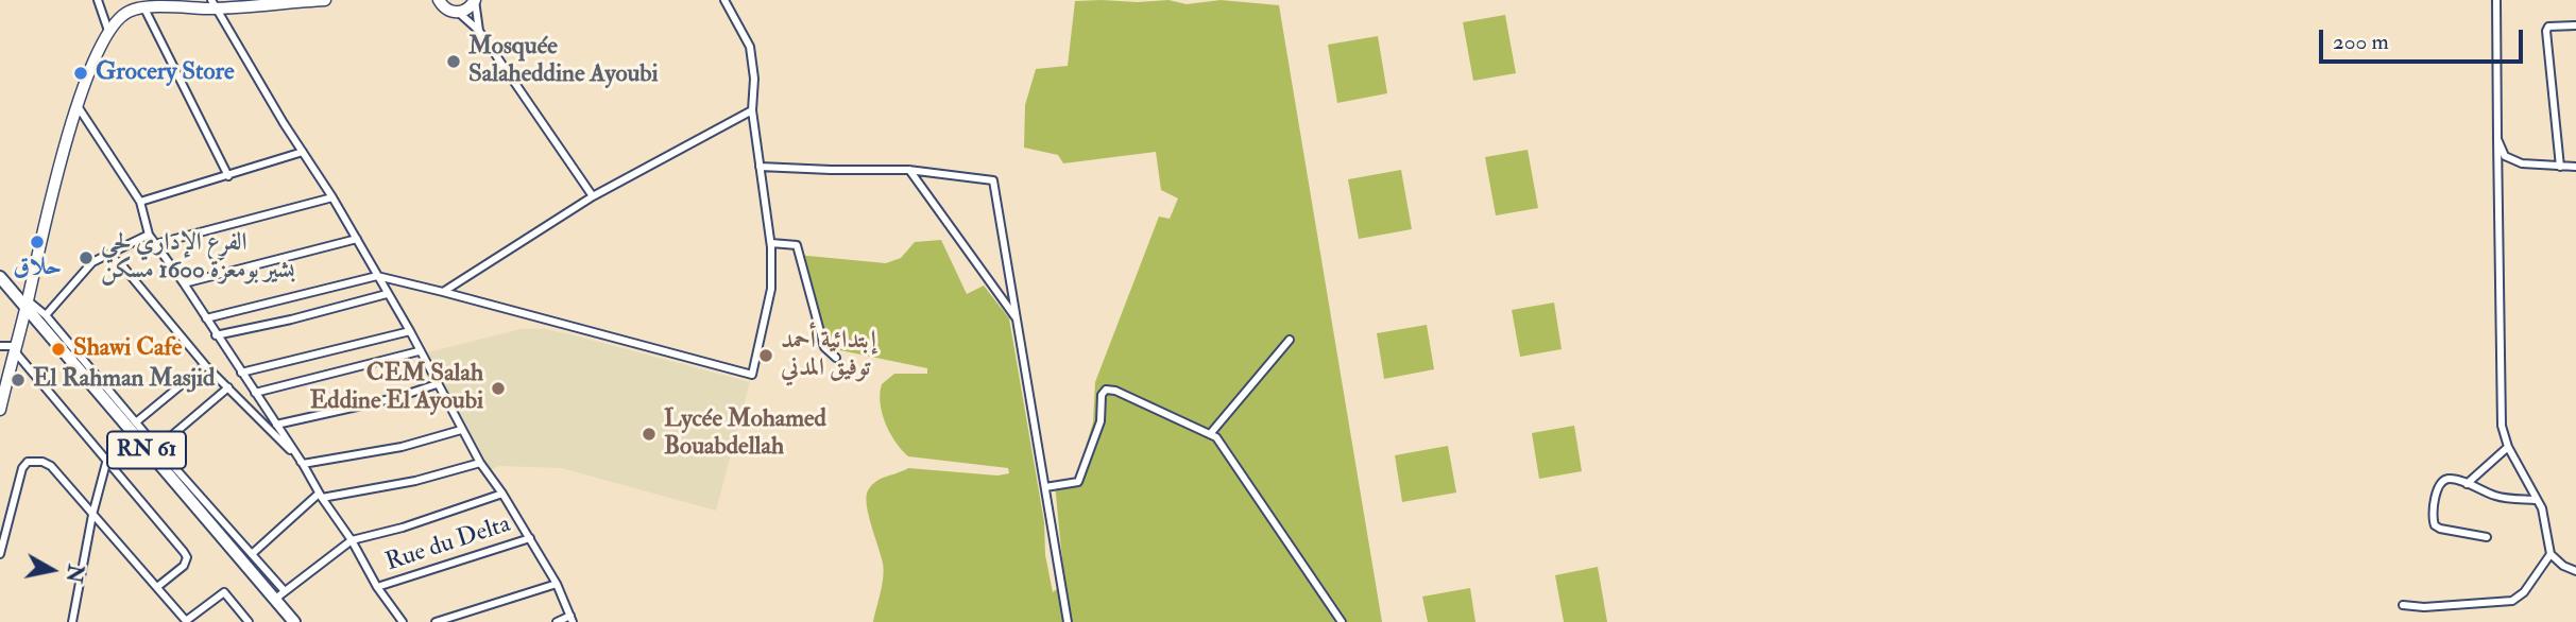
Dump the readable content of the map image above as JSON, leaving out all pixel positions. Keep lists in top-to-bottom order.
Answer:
{
  "streets": {
    "main road": ["RN 61"],
    "street": ["Rue du Delta"]
  },
  "places": [
    "Mosquée Salaheddine Ayoubi",
    "Grocery Store",
    "حلاق",
    "الفرع الإداري لحي بشير بومعزة 1600 مسكن",
    "Shawi Cafe",
    "إبتدائية أحمد توفيق المدني",
    "El Rahman Masjid",
    "CEM Salah Eddine El Ayoubi",
    "Lycée Mohamed Bouabdellah"
  ],
  "scale_bar": "200 m",
  "north": "right"
}
